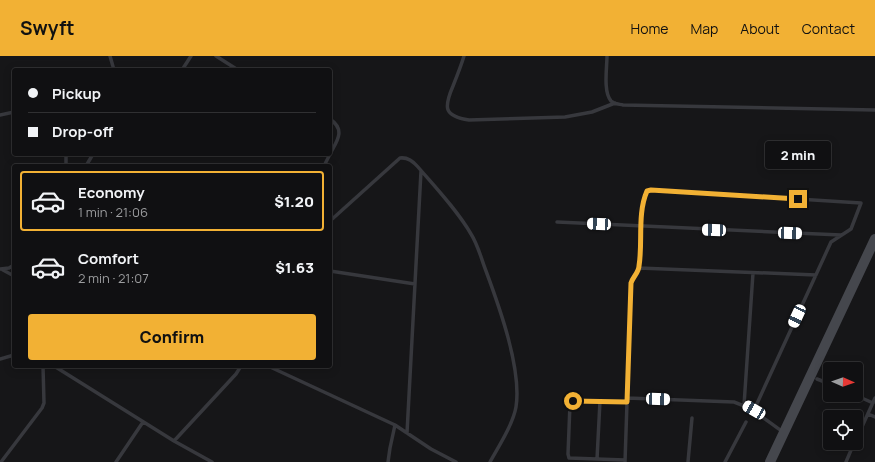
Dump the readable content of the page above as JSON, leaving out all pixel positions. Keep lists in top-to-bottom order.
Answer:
{
  "north": "right",
  "page": {
    "header": "Swyft",
    "nav": [
      "Home",
      "Map",
      "About",
      "Contact"
    ],
    "banner": ["Pickup", "Drop-off"],
    "bubble": "2 min",
    "list": [
      {
        "name": "Economy",
        "note": "1 min · 21:06",
        "value": "$1.20"
      },
      {
        "name": "Comfort",
        "note": "2 min · 21:07",
        "value": "$1.63"
      }
    ],
    "buttons": "Confirm"
  }
}
